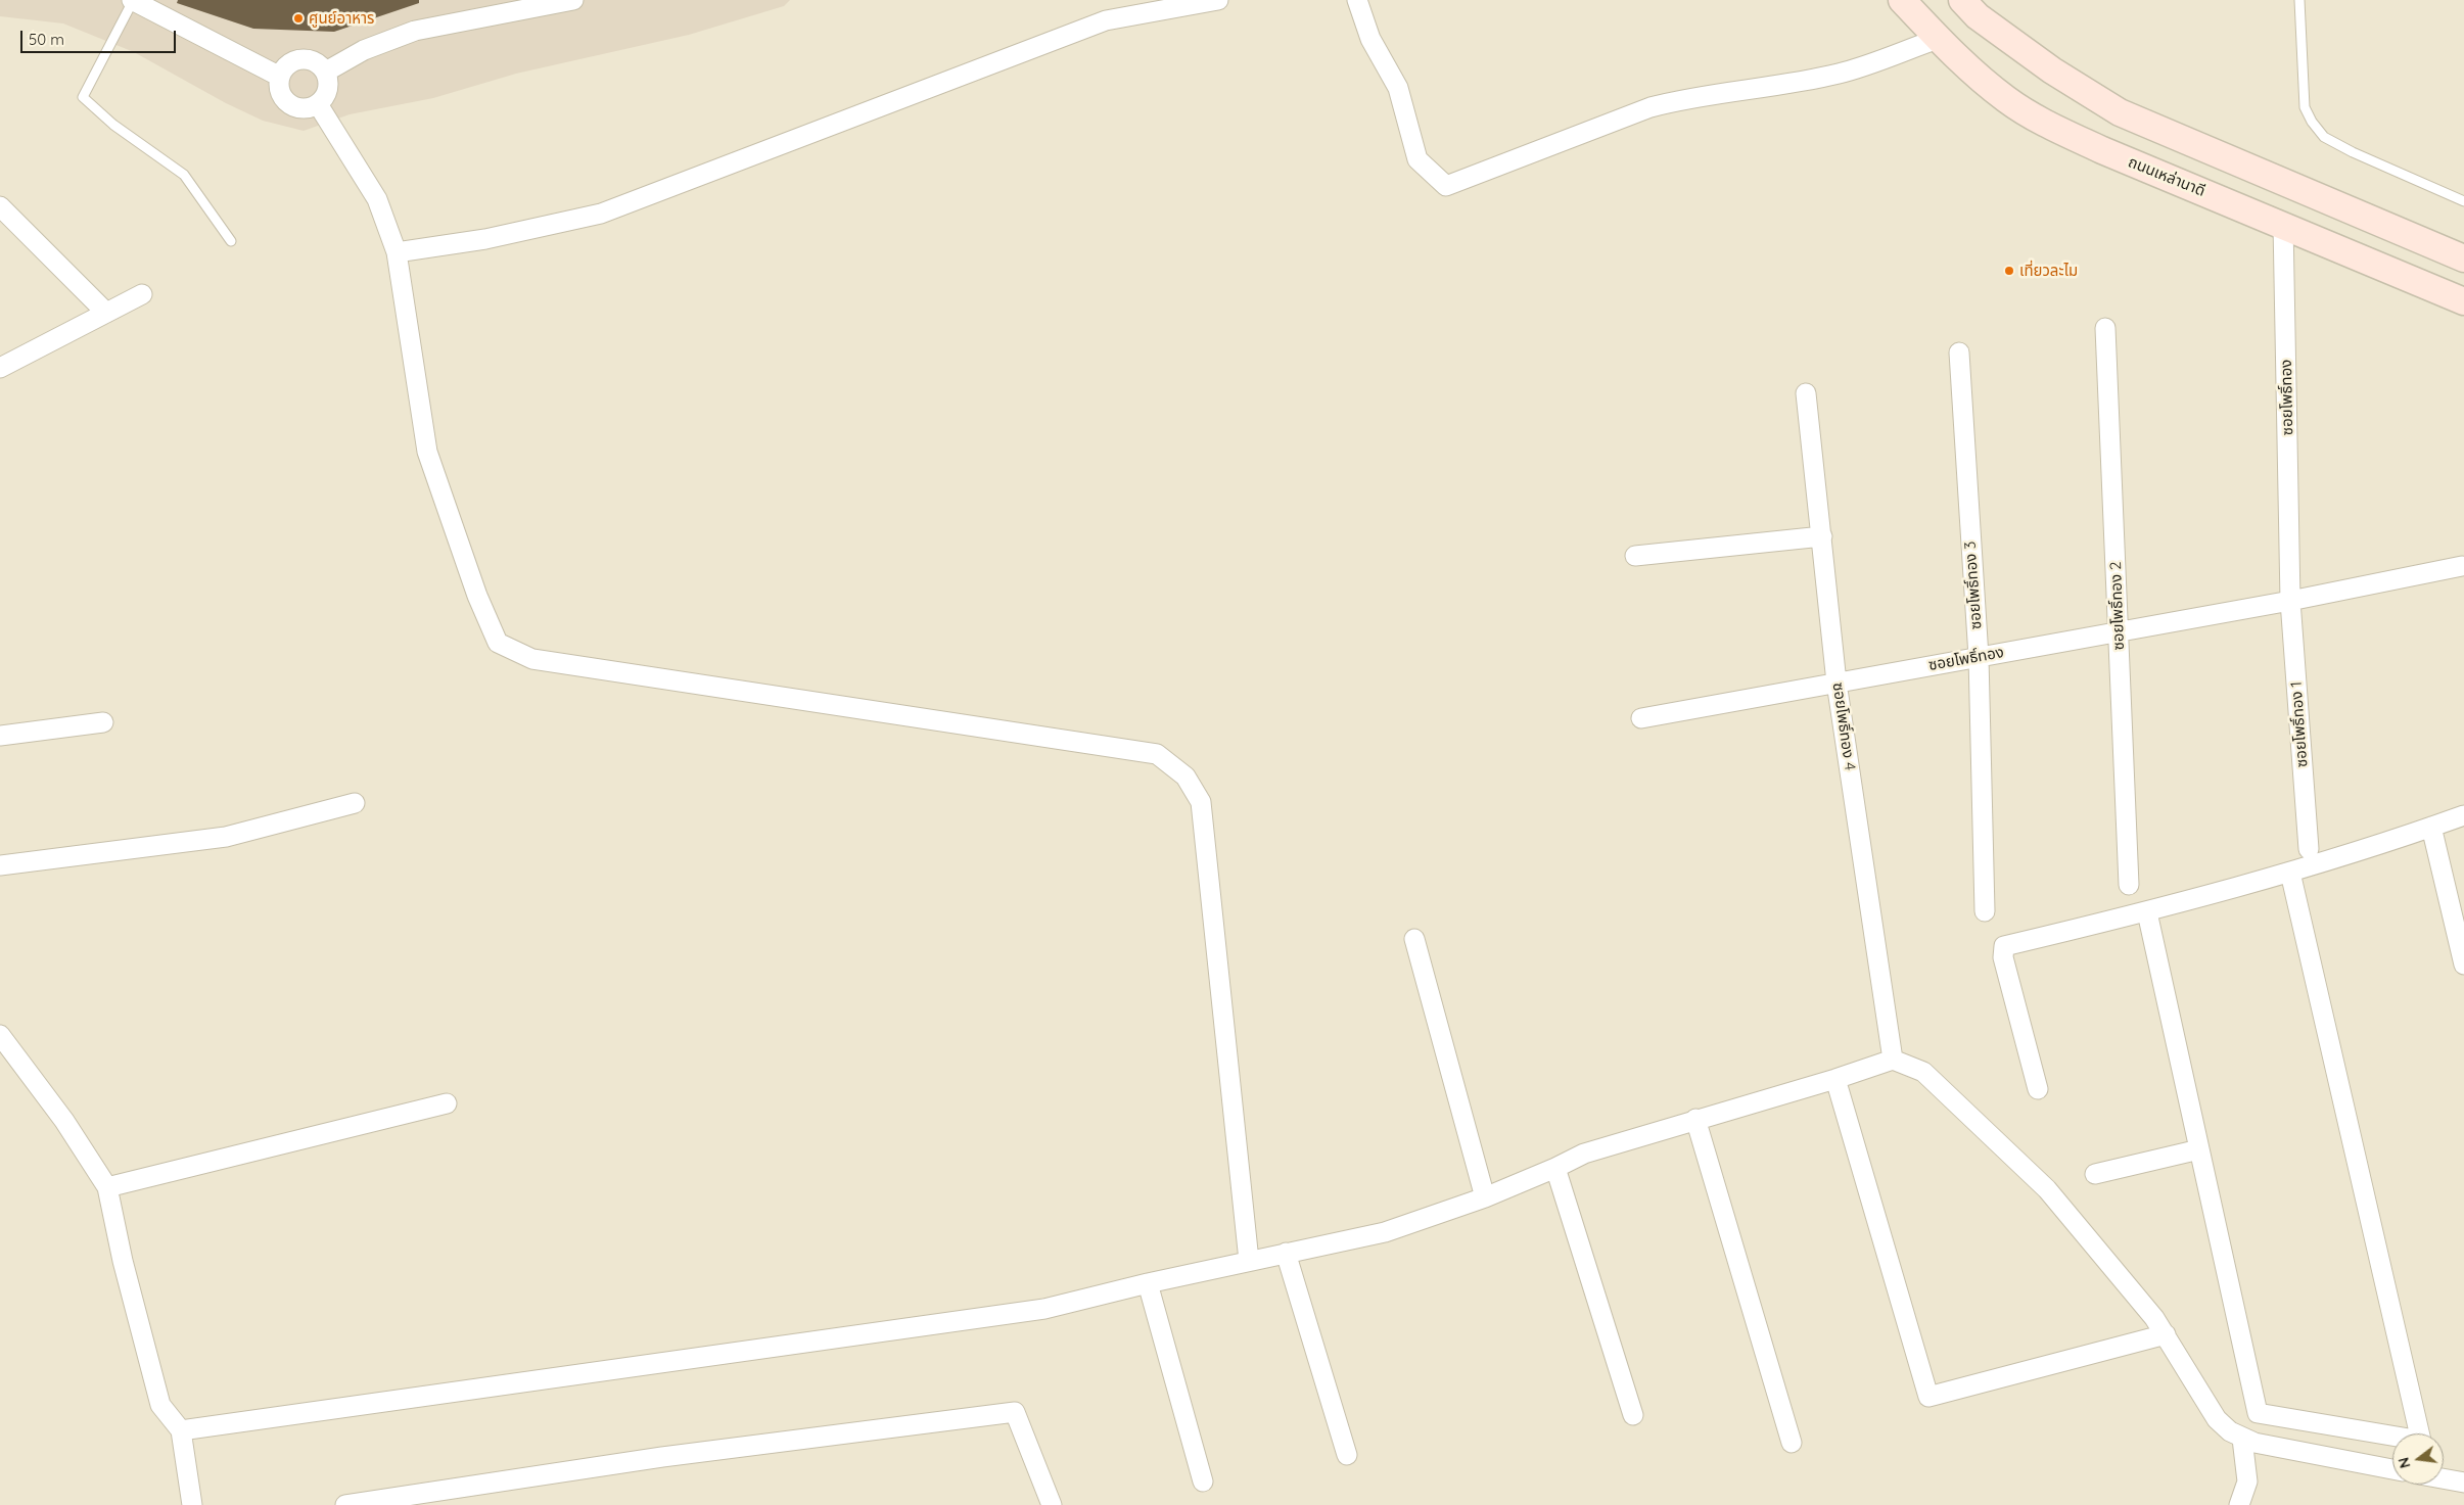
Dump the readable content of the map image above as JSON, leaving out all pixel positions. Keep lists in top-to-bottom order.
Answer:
{
  "streets": {
    "main road": ["ถนนเหล่านาดี"],
    "street": [
      "ซอยโพธิ์ทอง",
      "ซอยโพธิ์ทอง 3",
      "ซอยโพธิ์ทอง 2",
      "ซอยโพธิ์ทอง 1",
      "ซอยโพธิ์ทอง 4"
    ]
  },
  "crossings": [
    ["ถนนเหล่านาดี", "ซอยโพธิ์ทอง"],
    ["ซอยโพธิ์ทอง", "ซอยโพธิ์ทอง 3"],
    ["ซอยโพธิ์ทอง", "ซอยโพธิ์ทอง 2"],
    ["ซอยโพธิ์ทอง", "ซอยโพธิ์ทอง 1"],
    ["ซอยโพธิ์ทอง", "ซอยโพธิ์ทอง 4"]
  ],
  "places": ["ศูนย์อาหาร", "เที่ยวละไม"],
  "scale_bar": "50 m",
  "north": "left"
}
